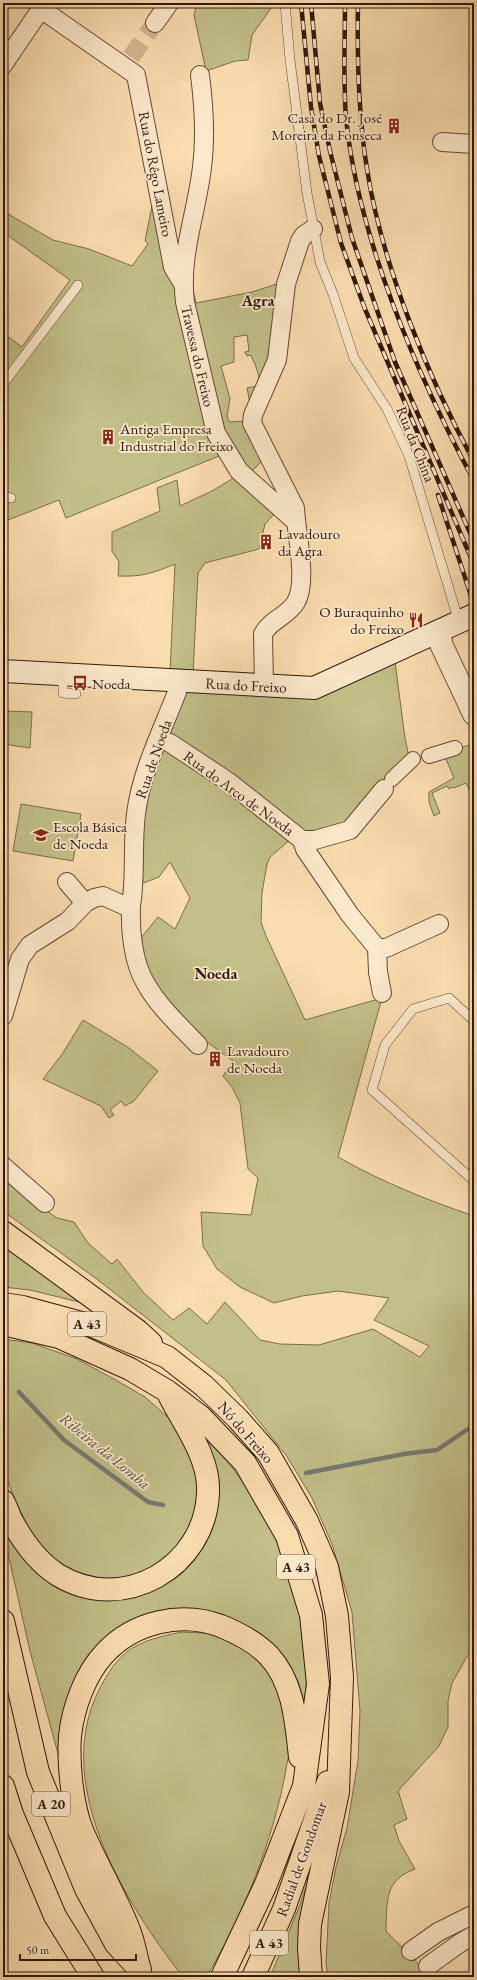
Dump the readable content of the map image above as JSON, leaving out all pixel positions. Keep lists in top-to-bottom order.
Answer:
{
  "streets": {
    "highway": [
      "A 43",
      "Nó do Freixo",
      "A 20",
      "Radial de Gondomar"
    ],
    "main road": ["Rua do Freixo"],
    "street": [
      "Rua do Rêgo Lameiro",
      "Travessa do Freixo",
      "Rua de Noeda",
      "Rua do Arco de Noeda"
    ],
    "lane": ["Rua da China"]
  },
  "crossings": [
    ["Rua do Rêgo Lameiro", "Travessa do Freixo"],
    ["Rua da China", "Rua do Freixo"],
    ["Rua do Freixo", "Rua de Noeda"],
    ["Rua de Noeda", "Rua do Arco de Noeda"],
    ["A 43", "Nó do Freixo"],
    ["Nó do Freixo", "Radial de Gondomar"]
  ],
  "districts": ["Agra", "Noeda"],
  "water": ["Ribeira da Lomba"],
  "places": {
    "building": [
      "Casa do Dr. José Moreira da Fonseca",
      "Antiga Empresa Industrial do Freixo",
      "Lavadouro da Agra",
      "Lavadouro de Noeda"
    ],
    "restaurant": ["O Buraquinho do Freixo"],
    "bus stop": ["Noeda"],
    "school or university": ["Escola Básica de Noeda"]
  },
  "scale_bar": "50 m"
}
